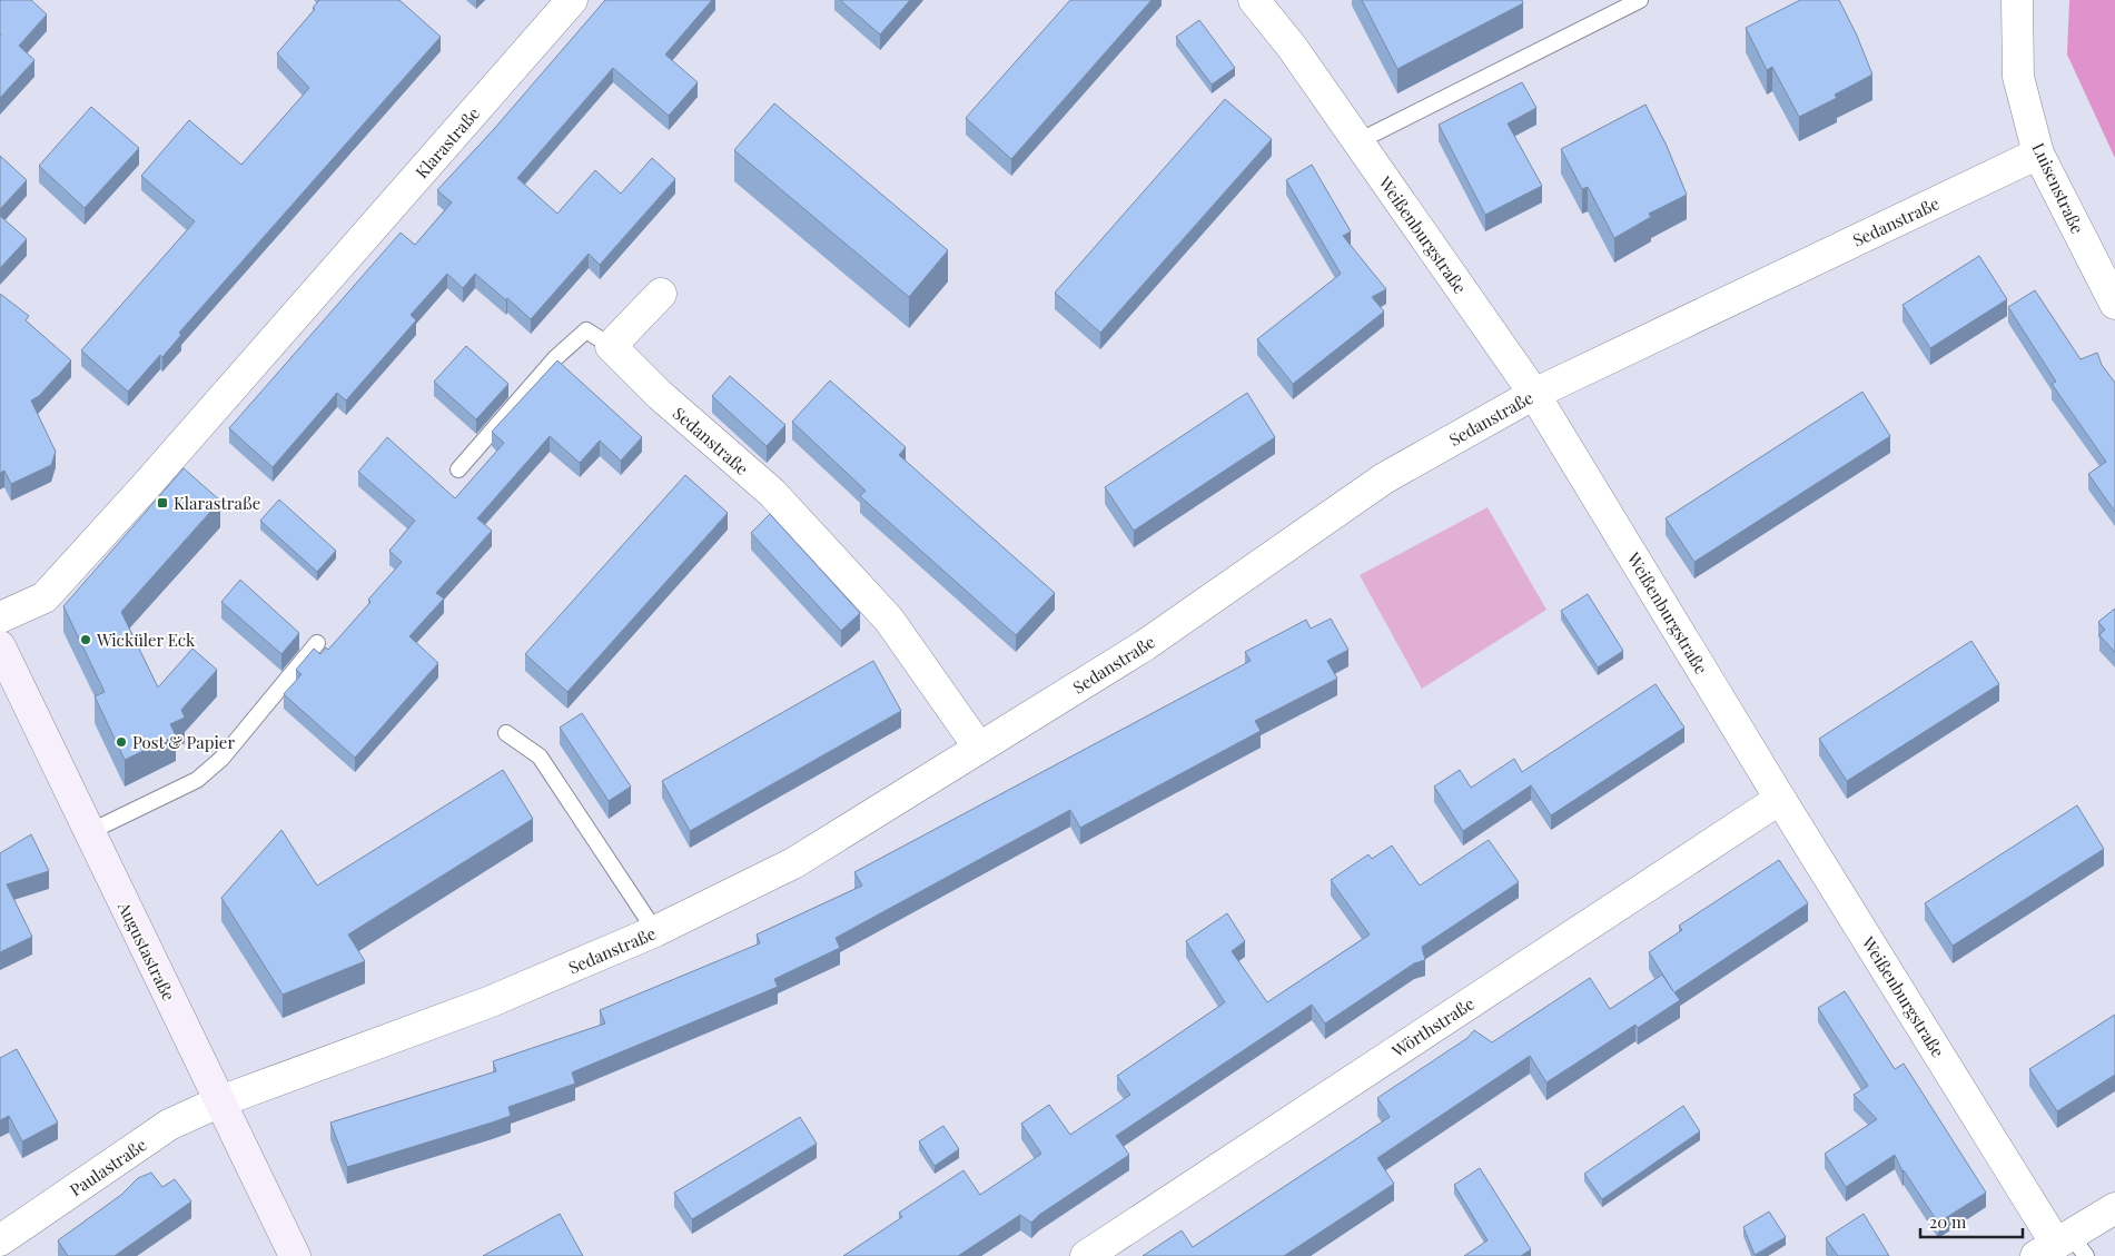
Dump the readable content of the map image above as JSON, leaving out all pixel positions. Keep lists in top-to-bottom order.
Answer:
{
  "streets": {
    "main road": ["Augustastraße"],
    "street": [
      "Klarastraße",
      "Luisenstraße",
      "Sedanstraße",
      "Weißenburgstraße",
      "Wörthstraße",
      "Paulastraße"
    ]
  },
  "crossings": [
    ["Luisenstraße", "Sedanstraße"],
    ["Sedanstraße", "Weißenburgstraße"],
    ["Sedanstraße", "Augustastraße"],
    ["Sedanstraße", "Paulastraße"],
    ["Weißenburgstraße", "Wörthstraße"],
    ["Augustastraße", "Paulastraße"]
  ],
  "places": {
    "transit": ["Klarastraße"],
    "other": ["Wicküler Eck", "Post & Papier"]
  },
  "scale_bar": "20 m"
}
